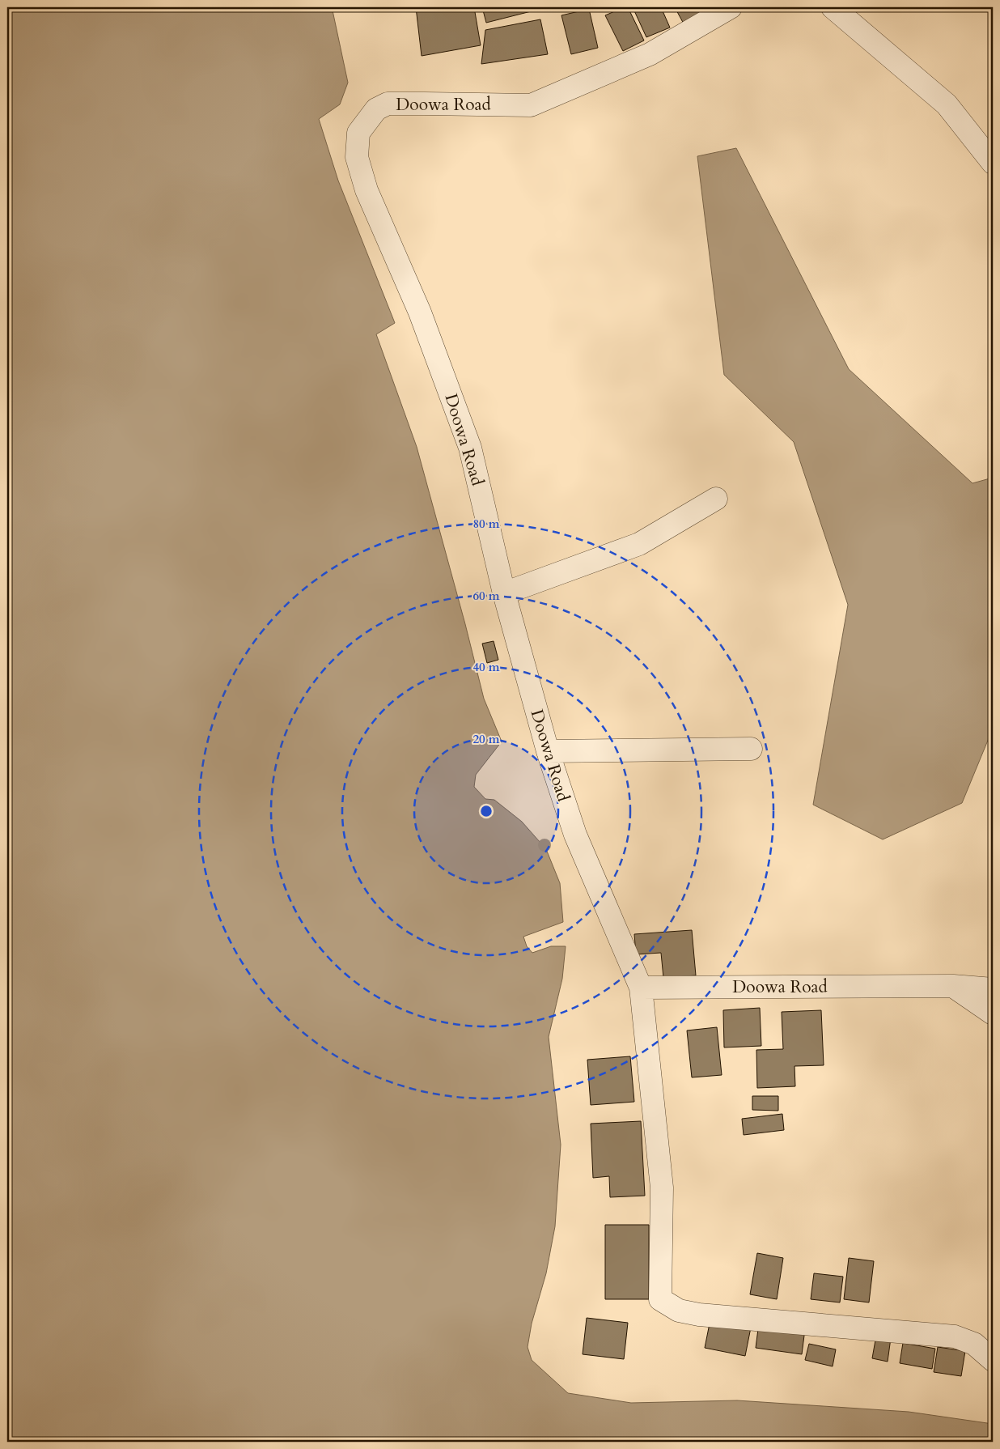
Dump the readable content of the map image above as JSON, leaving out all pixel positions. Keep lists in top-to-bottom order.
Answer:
{
  "streets": {
    "street": ["Doowa Road"]
  },
  "rings": [
    "80 m",
    "60 m",
    "40 m",
    "20 m"
  ]
}
